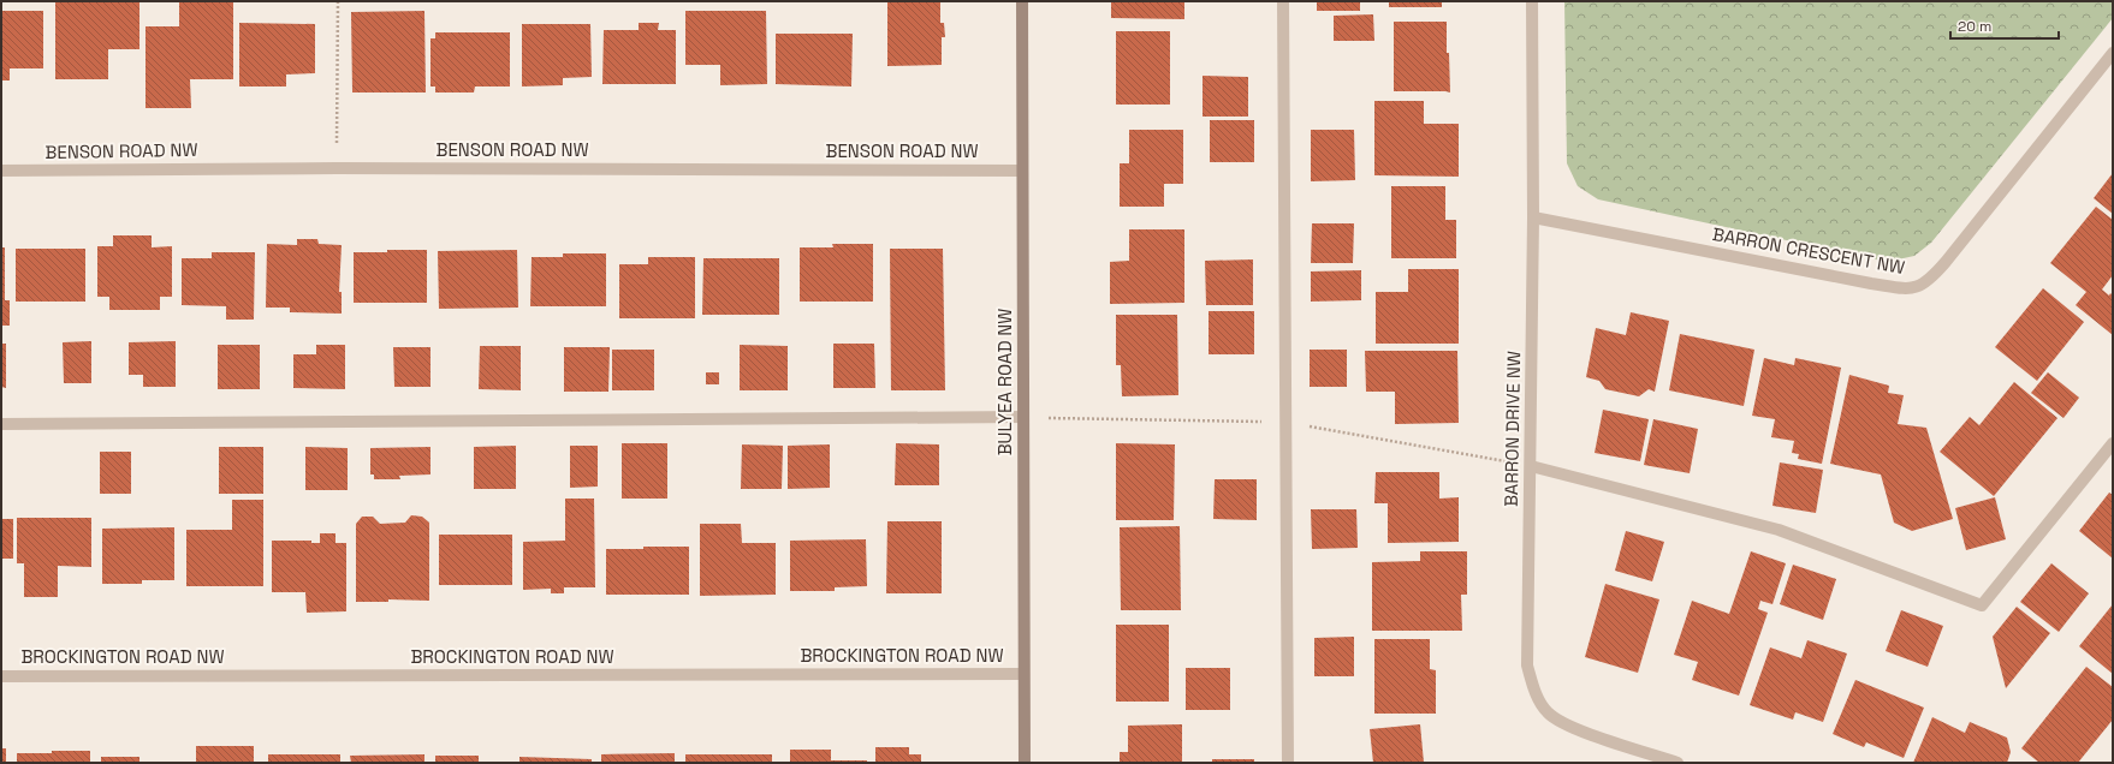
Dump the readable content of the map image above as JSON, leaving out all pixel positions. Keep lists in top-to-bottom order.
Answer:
{
  "streets": {
    "street": [
      "BENSON ROAD NW",
      "BARRON CRESCENT NW",
      "BULYEA ROAD NW",
      "BARRON DRIVE NW",
      "BROCKINGTON ROAD NW"
    ]
  },
  "crossings": [
    ["BENSON ROAD NW", "BULYEA ROAD NW"],
    ["BARRON CRESCENT NW", "BARRON DRIVE NW"],
    ["BULYEA ROAD NW", "BROCKINGTON ROAD NW"]
  ],
  "scale_bar": "20 m"
}
